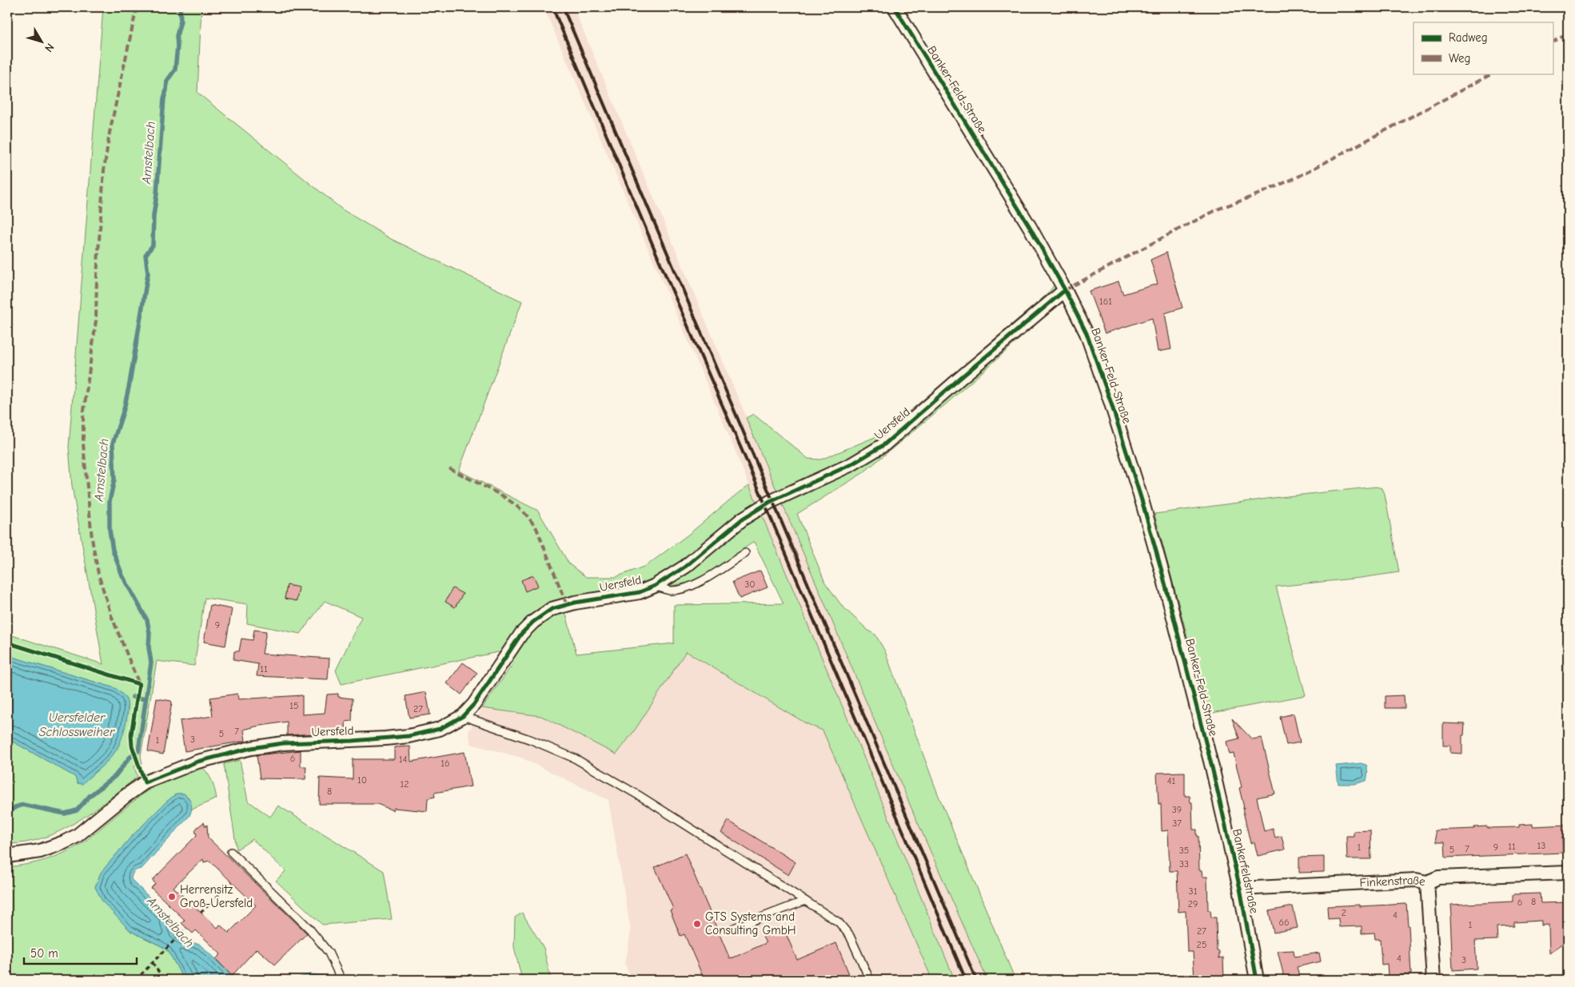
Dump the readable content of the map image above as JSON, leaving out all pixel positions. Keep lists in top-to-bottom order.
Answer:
{
  "streets": {
    "street": [
      "Banker-Feld-Straße",
      "Uersfeld",
      "Bankerfeldstraße",
      "Finkenstraße"
    ]
  },
  "crossings": [
    ["Banker-Feld-Straße", "Uersfeld"],
    ["Banker-Feld-Straße", "Bankerfeldstraße"],
    ["Bankerfeldstraße", "Finkenstraße"]
  ],
  "water": ["Amstelbach", "Uersfelder Schlossweiher"],
  "places": ["Herrensitz Groß-Uersfeld", "GTS Systems and Consulting GmbH"],
  "house_numbers": [
    "161",
    "30",
    "9",
    "11",
    "15",
    "27",
    "7",
    "5",
    "3",
    "1",
    "6",
    "14",
    "16",
    "10",
    "41",
    "12",
    "8",
    "39",
    "37",
    "13",
    "11",
    "1",
    "9",
    "7",
    "5",
    "35",
    "33",
    "31",
    "8",
    "6",
    "29",
    "2",
    "4",
    "66",
    "1",
    "27",
    "25",
    "4",
    "3"
  ],
  "legend": ["Radweg", "Weg"],
  "scale_bar": "50 m",
  "north": "bottom right"
}
